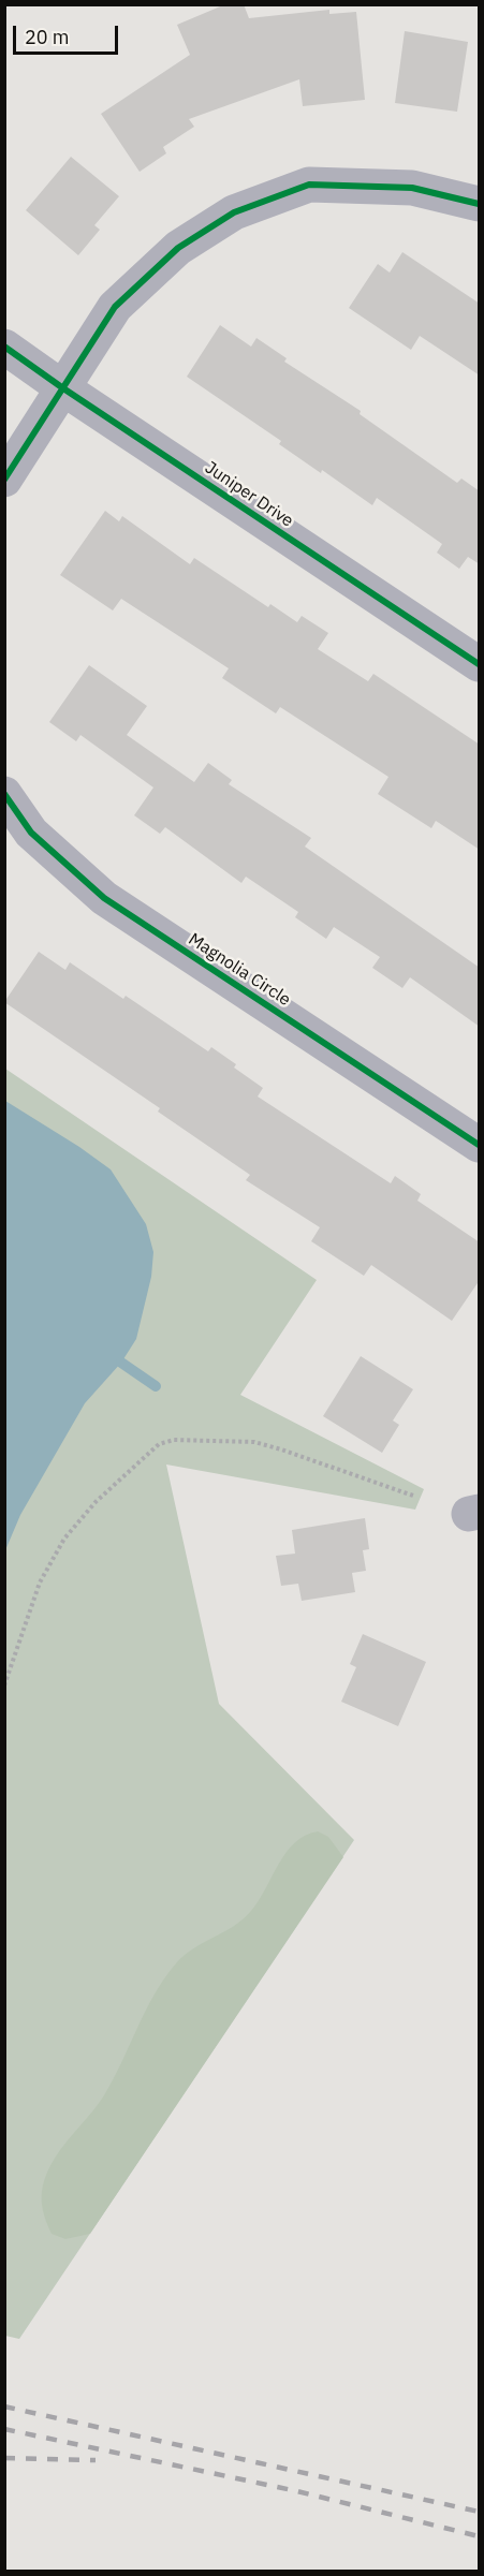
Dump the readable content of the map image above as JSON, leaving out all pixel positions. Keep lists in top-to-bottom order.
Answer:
{
  "streets": {
    "street": ["Juniper Drive", "Magnolia Circle"]
  },
  "scale_bar": "20 m"
}
